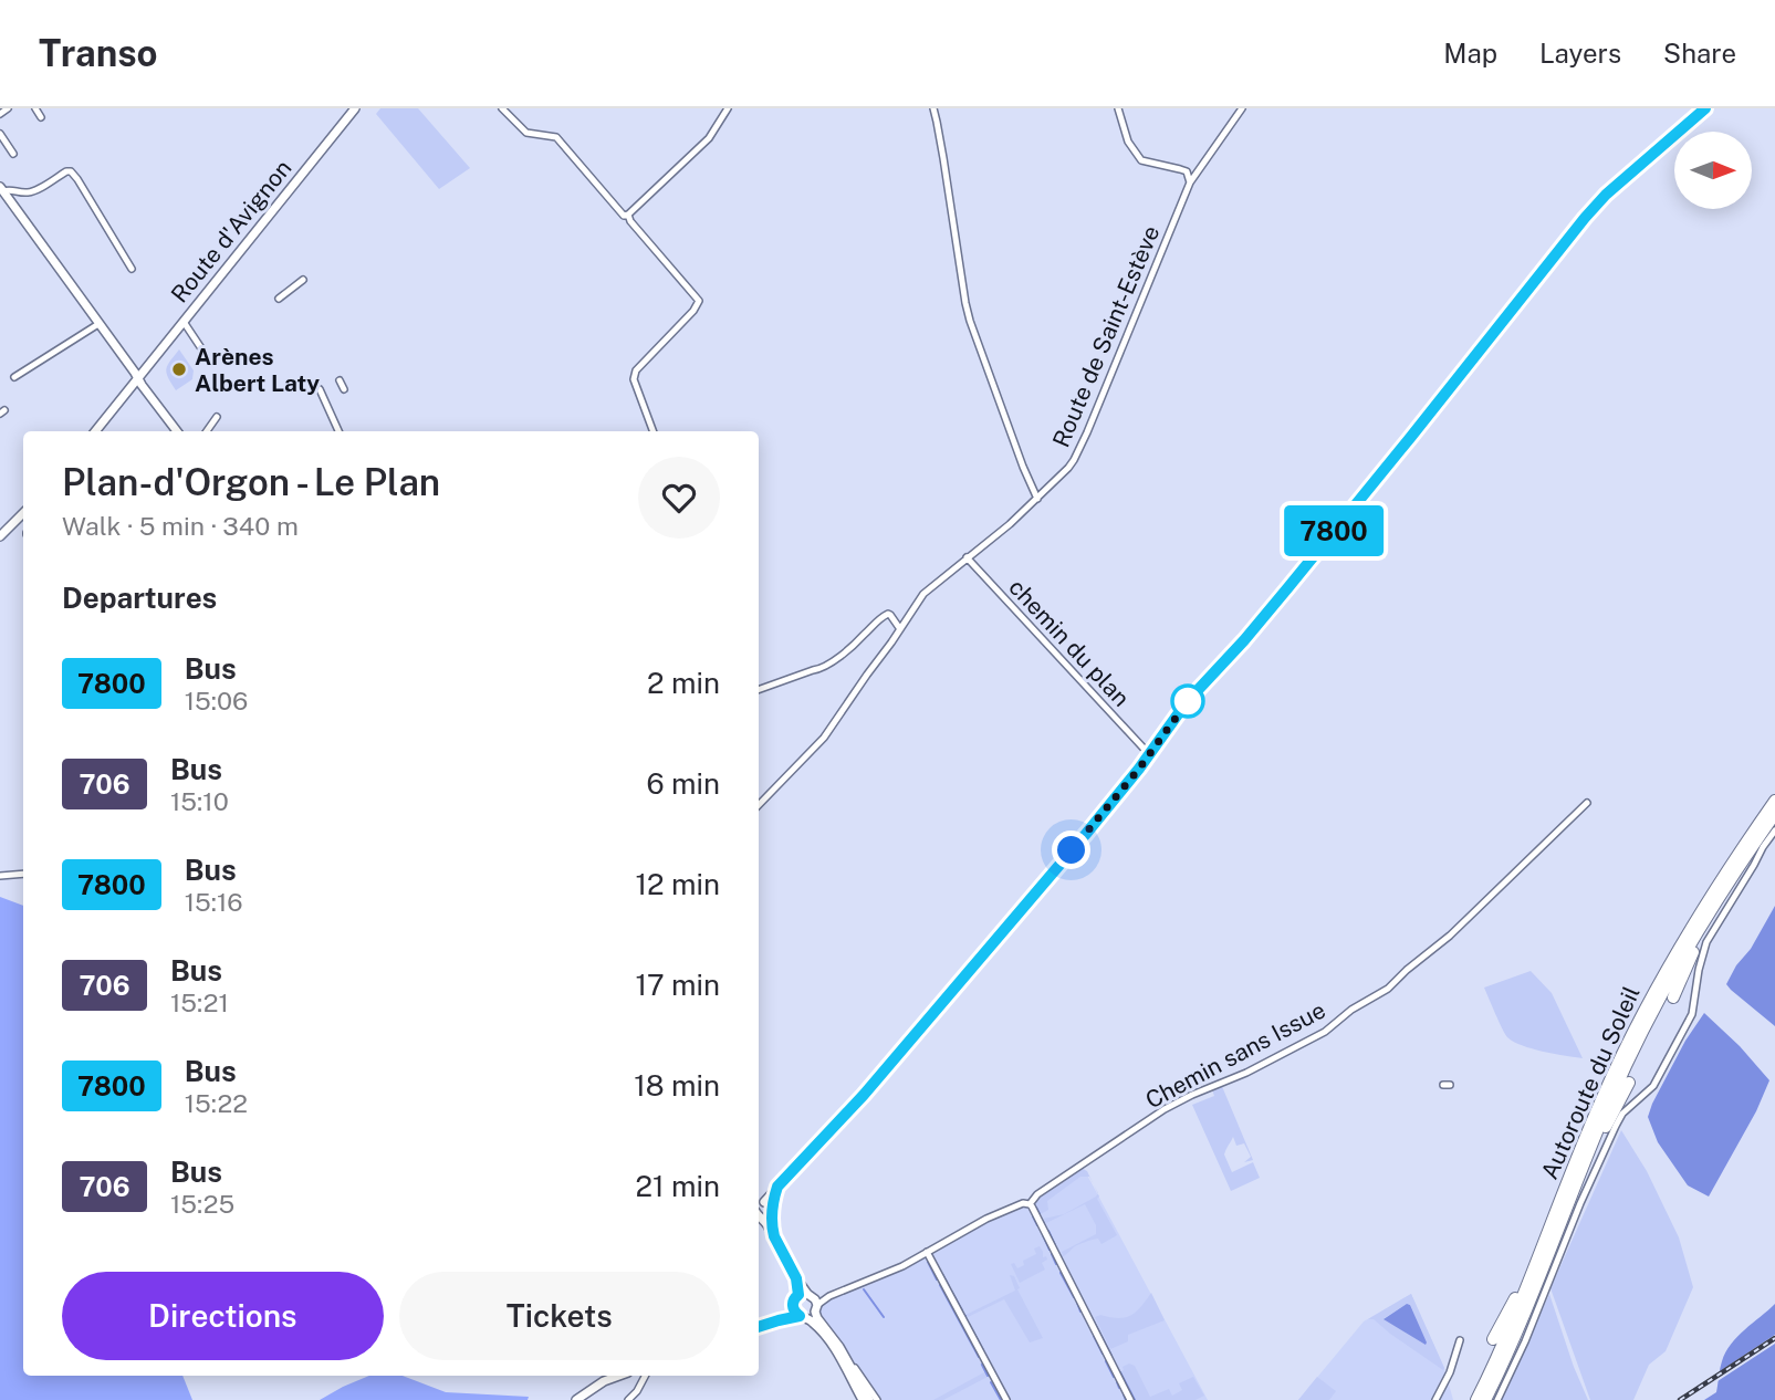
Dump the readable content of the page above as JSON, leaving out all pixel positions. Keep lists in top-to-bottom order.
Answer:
{
  "streets": {
    "highway": ["Autoroute du Soleil"],
    "main road": ["Route d'Avignon"],
    "street": ["Route de Saint-Estève", "chemin du plan", "Chemin sans Issue"]
  },
  "crossings": [
    ["Route de Saint-Estève", "chemin du plan"]
  ],
  "places": ["Arènes Albert Laty"],
  "lines": ["bus line 7800"],
  "north": "right",
  "page": {
    "header": "Transo",
    "nav": ["Map", "Layers", "Share"],
    "on_map": "7800",
    "heading": [
      ["Plan-d'Orgon - Le Plan", "Walk · 5 min · 340 m"],
      "Departures"
    ],
    "list": [
      {
        "mark": "7800",
        "name": "Bus",
        "note": "15:06",
        "value": "2 min"
      },
      {
        "mark": "706",
        "name": "Bus",
        "note": "15:10",
        "value": "6 min"
      },
      {
        "mark": "7800",
        "name": "Bus",
        "note": "15:16",
        "value": "12 min"
      },
      {
        "mark": "706",
        "name": "Bus",
        "note": "15:21",
        "value": "17 min"
      },
      {
        "mark": "7800",
        "name": "Bus",
        "note": "15:22",
        "value": "18 min"
      },
      {
        "mark": "706",
        "name": "Bus",
        "note": "15:25",
        "value": "21 min"
      }
    ],
    "buttons": ["Directions", "Tickets"]
  }
}
